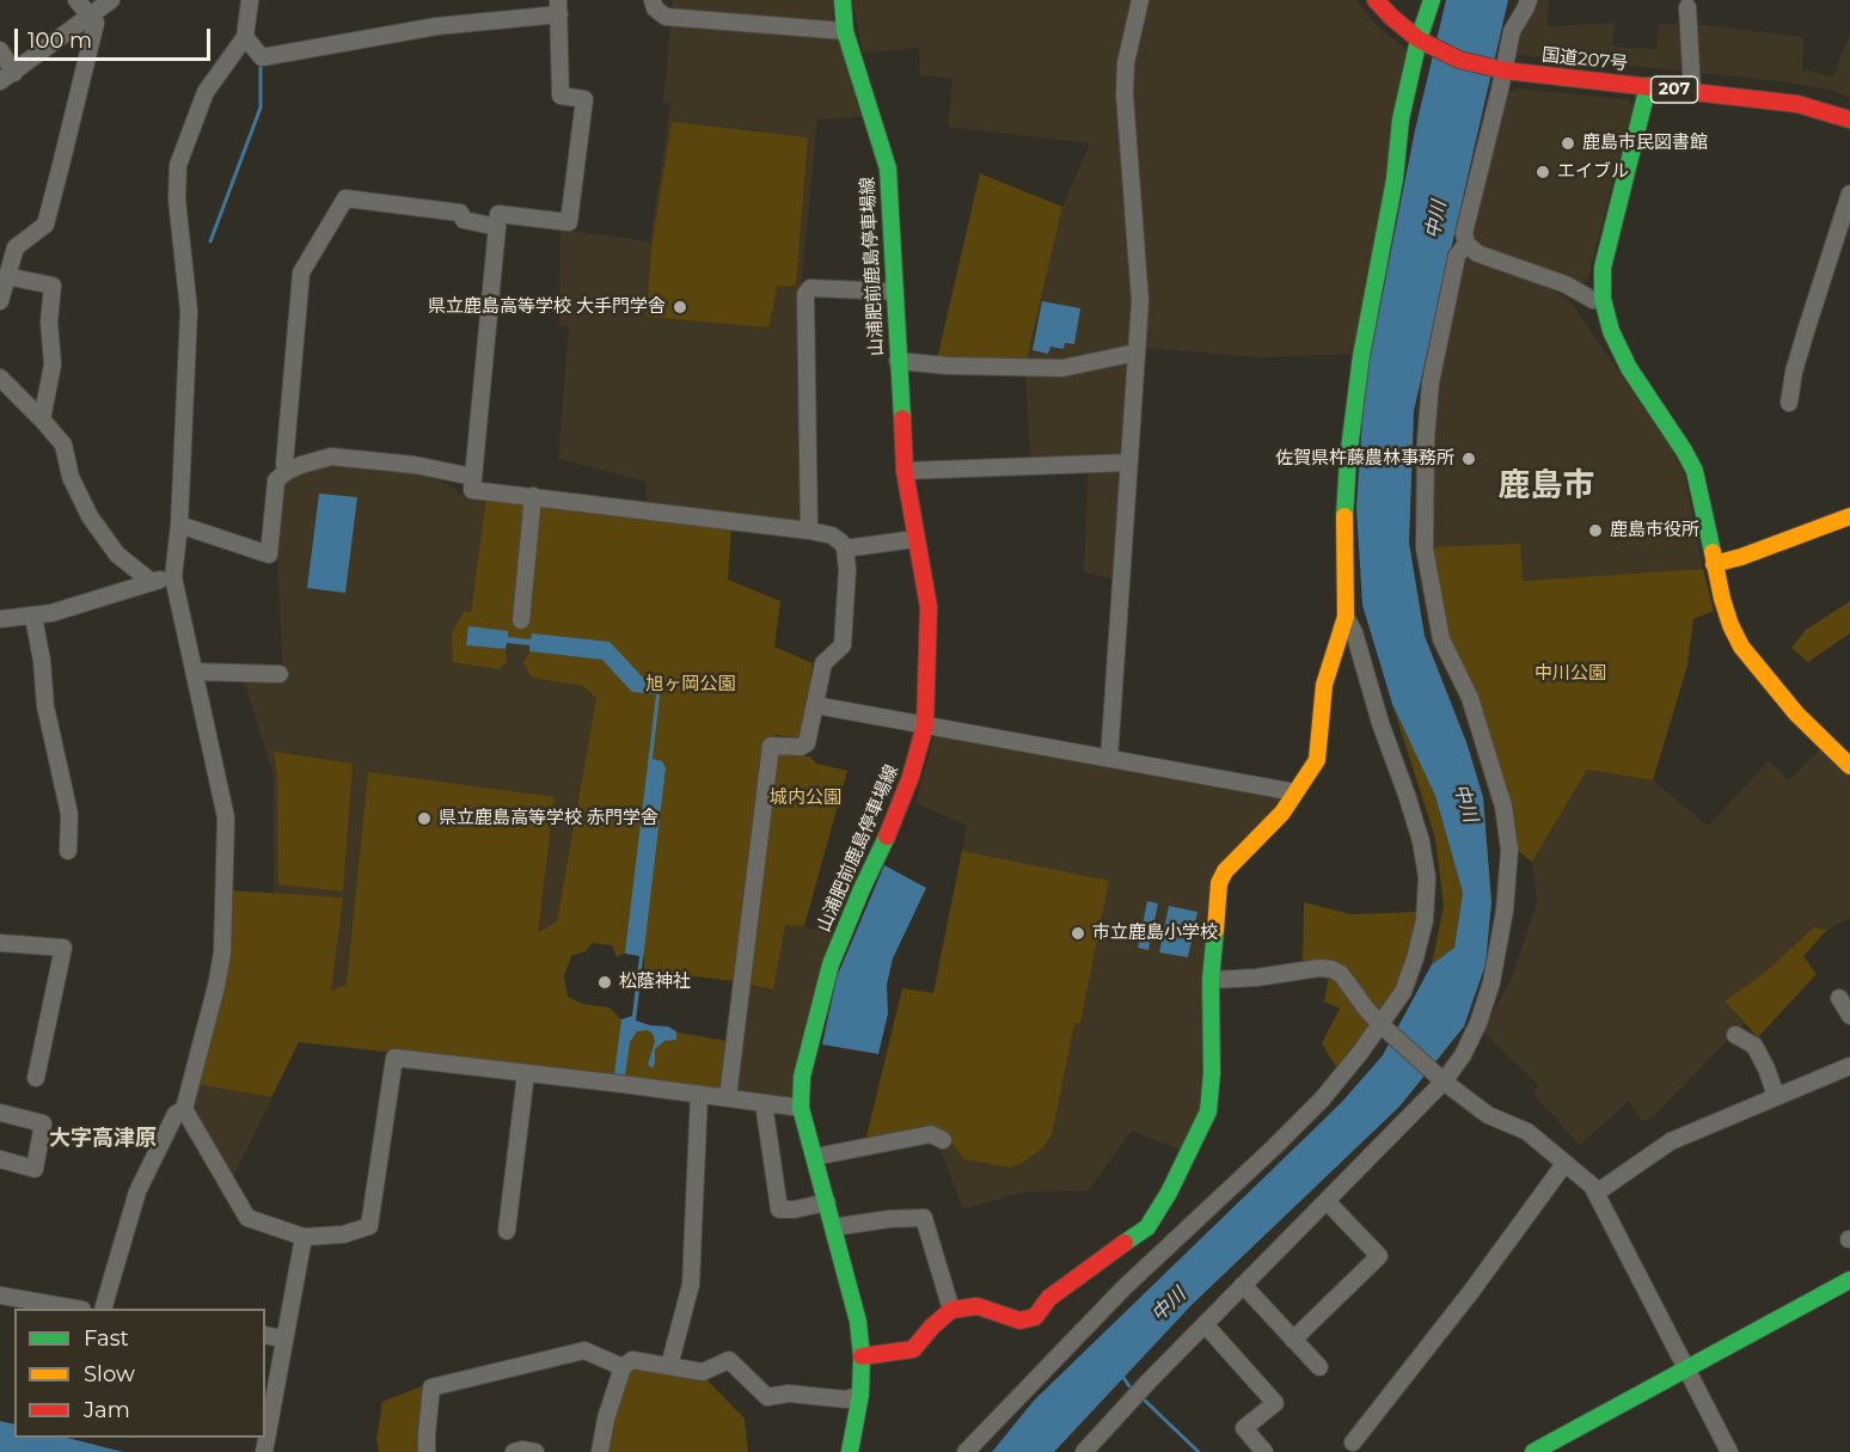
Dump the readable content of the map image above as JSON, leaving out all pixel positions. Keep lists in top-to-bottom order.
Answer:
{
  "streets": {
    "main road": ["国道207号", "207", "山浦肥前鹿島停車場線"]
  },
  "districts": ["鹿島市", "大字高津原"],
  "water": ["中川"],
  "parks": ["中川公園", "旭ヶ岡公園", "城内公園"],
  "places": [
    "鹿島市民図書館",
    "エイブル",
    "県立鹿島高等学校 大手門学舎",
    "佐賀県杵藤農林事務所",
    "鹿島市役所",
    "県立鹿島高等学校 赤門学舎",
    "市立鹿島小学校",
    "松蔭神社"
  ],
  "legend": ["Fast", "Slow", "Jam"],
  "scale_bar": "100 m"
}
